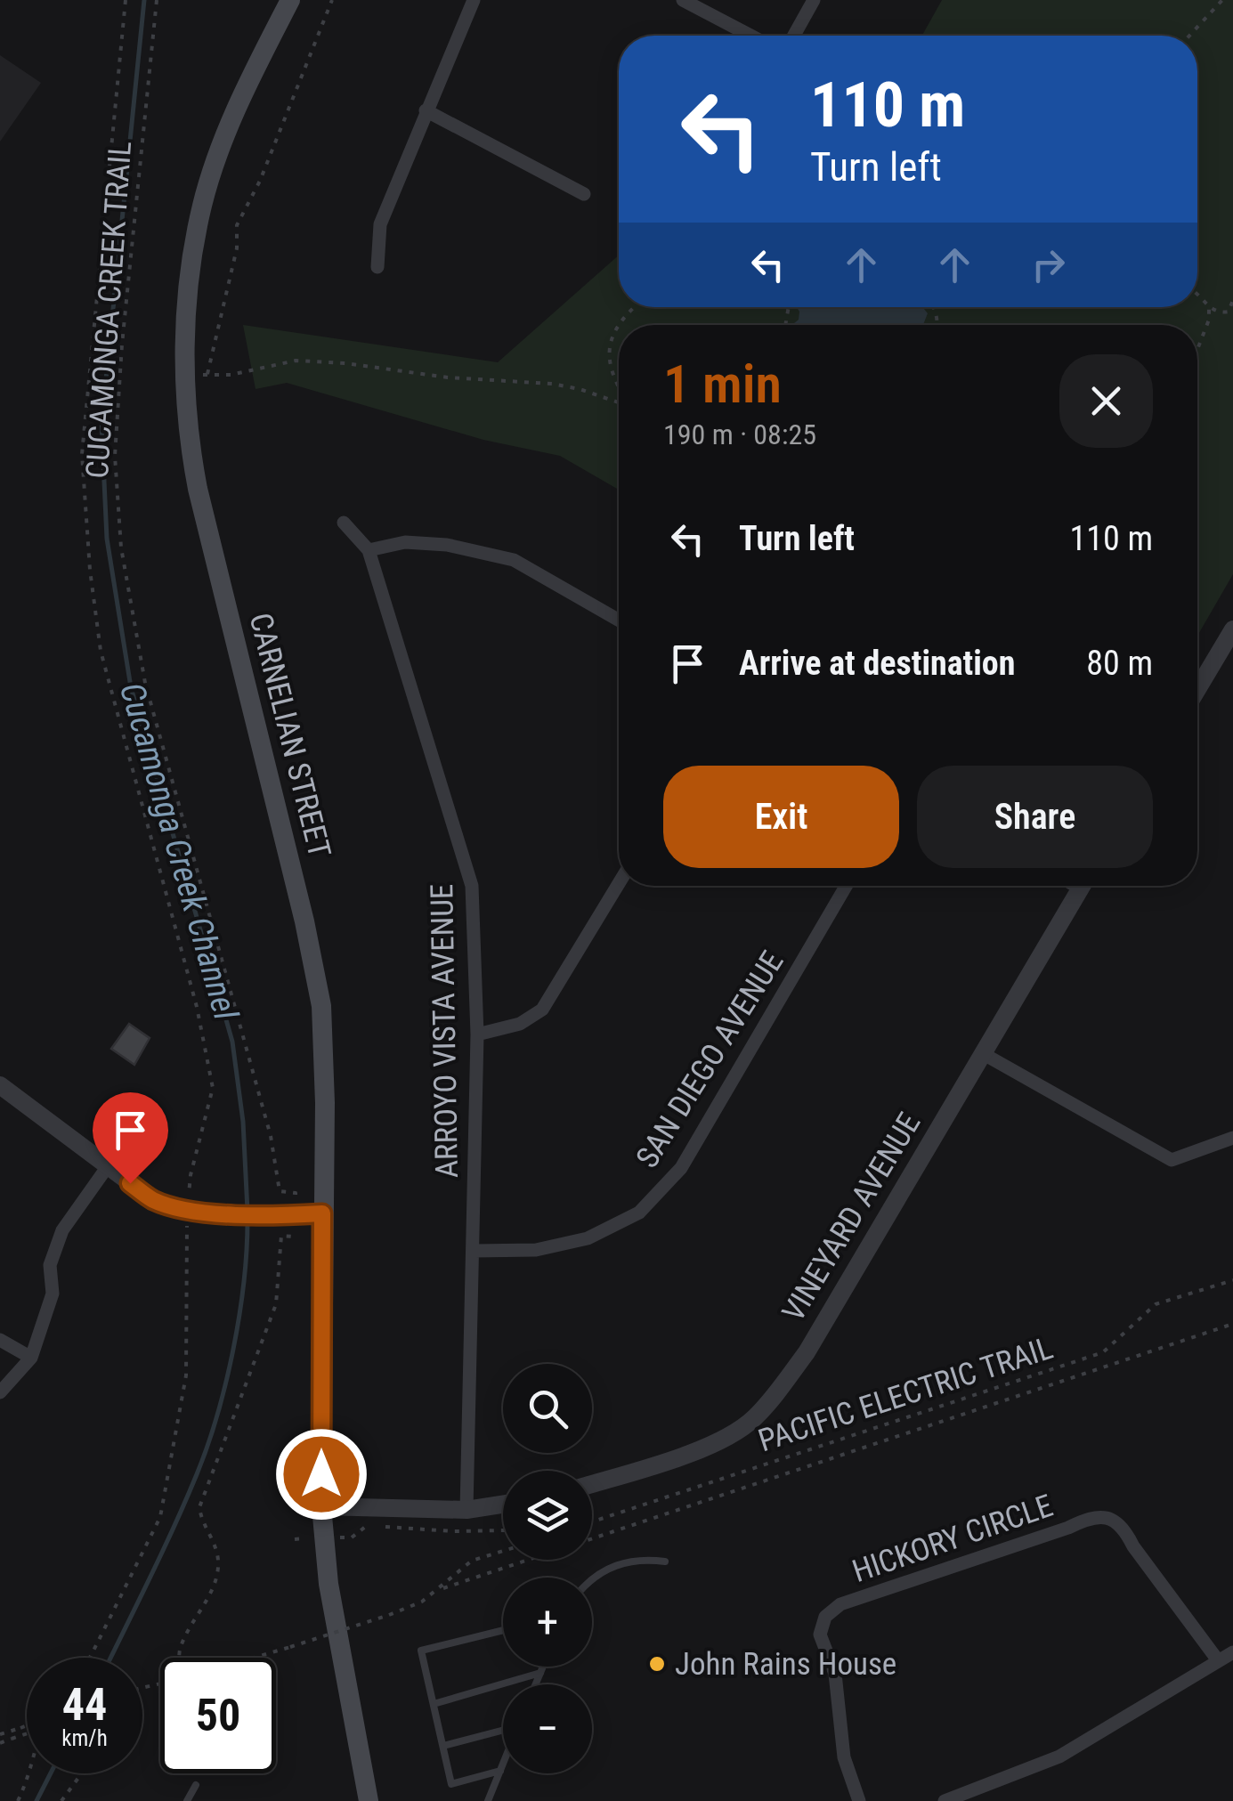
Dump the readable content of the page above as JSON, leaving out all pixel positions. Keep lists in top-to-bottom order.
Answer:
{
  "streets": {
    "main road": ["CARNELIAN STREET"],
    "street": [
      "ARROYO VISTA AVENUE",
      "SAN DIEGO AVENUE",
      "VINEYARD AVENUE",
      "HICKORY CIRCLE"
    ],
    "path": ["CUCAMONGA CREEK TRAIL", "PACIFIC ELECTRIC TRAIL"]
  },
  "crossings": [
    ["ARROYO VISTA AVENUE", "SAN DIEGO AVENUE"]
  ],
  "water": ["Cucamonga Creek Channel"],
  "places": ["John Rains House"],
  "page": {
    "turn": ["110 m", "Turn left"],
    "heading": ["1 min", "190 m · 08:25"],
    "list": [
      {
        "name": "Turn left",
        "value": "110 m"
      },
      {
        "name": "Arrive at destination",
        "value": "80 m"
      }
    ],
    "buttons": ["Exit", "Share"],
    "map_buttons": ["+", "−"],
    "speed": "44 km/h",
    "limit": "50"
  }
}
